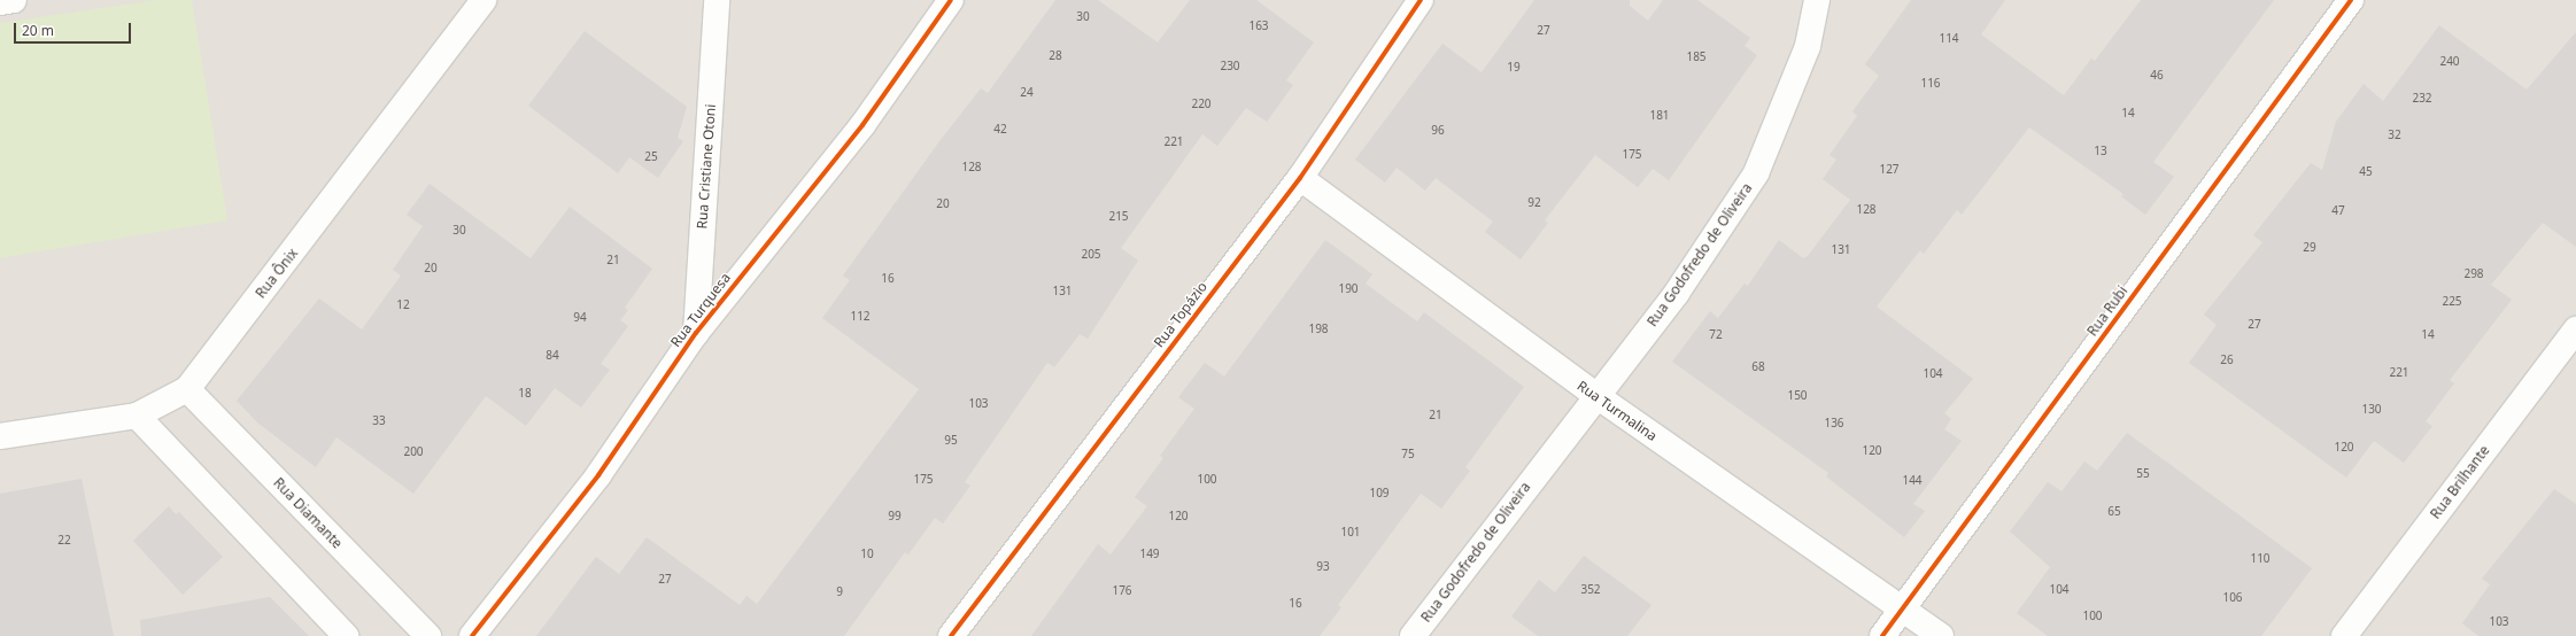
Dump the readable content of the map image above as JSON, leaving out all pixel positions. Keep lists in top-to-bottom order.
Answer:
{
  "streets": {
    "street": [
      "Rua Cristiane Otoni",
      "Rua Godofredo de Oliveira",
      "Rua Ônix",
      "Rua Turquesa",
      "Rua Rubi",
      "Rua Topázio",
      "Rua Turmalina",
      "Rua Brilhante",
      "Rua Diamante"
    ]
  },
  "crossings": [
    ["Rua Cristiane Otoni", "Rua Turquesa"],
    ["Rua Godofredo de Oliveira", "Rua Turmalina"],
    ["Rua Ônix", "Rua Diamante"],
    ["Rua Rubi", "Rua Turmalina"],
    ["Rua Topázio", "Rua Turmalina"]
  ],
  "house_numbers": [
    "30",
    "163",
    "27",
    "114",
    "28",
    "185",
    "240",
    "230",
    "19",
    "46",
    "116",
    "24",
    "232",
    "220",
    "14",
    "181",
    "42",
    "96",
    "32",
    "221",
    "13",
    "175",
    "25",
    "128",
    "127",
    "45",
    "92",
    "20",
    "128",
    "47",
    "215",
    "30",
    "29",
    "131",
    "205",
    "21",
    "20",
    "298",
    "16",
    "190",
    "131",
    "225",
    "12",
    "112",
    "94",
    "27",
    "198",
    "72",
    "14",
    "84",
    "26",
    "68",
    "221",
    "104",
    "18",
    "150",
    "103",
    "130",
    "21",
    "33",
    "136",
    "95",
    "120",
    "120",
    "200",
    "75",
    "55",
    "175",
    "100",
    "144",
    "109",
    "65",
    "99",
    "120",
    "101",
    "22",
    "10",
    "149",
    "110",
    "93",
    "27",
    "352",
    "104",
    "176",
    "9",
    "106",
    "16",
    "100",
    "103"
  ],
  "scale_bar": "20 m"
}
